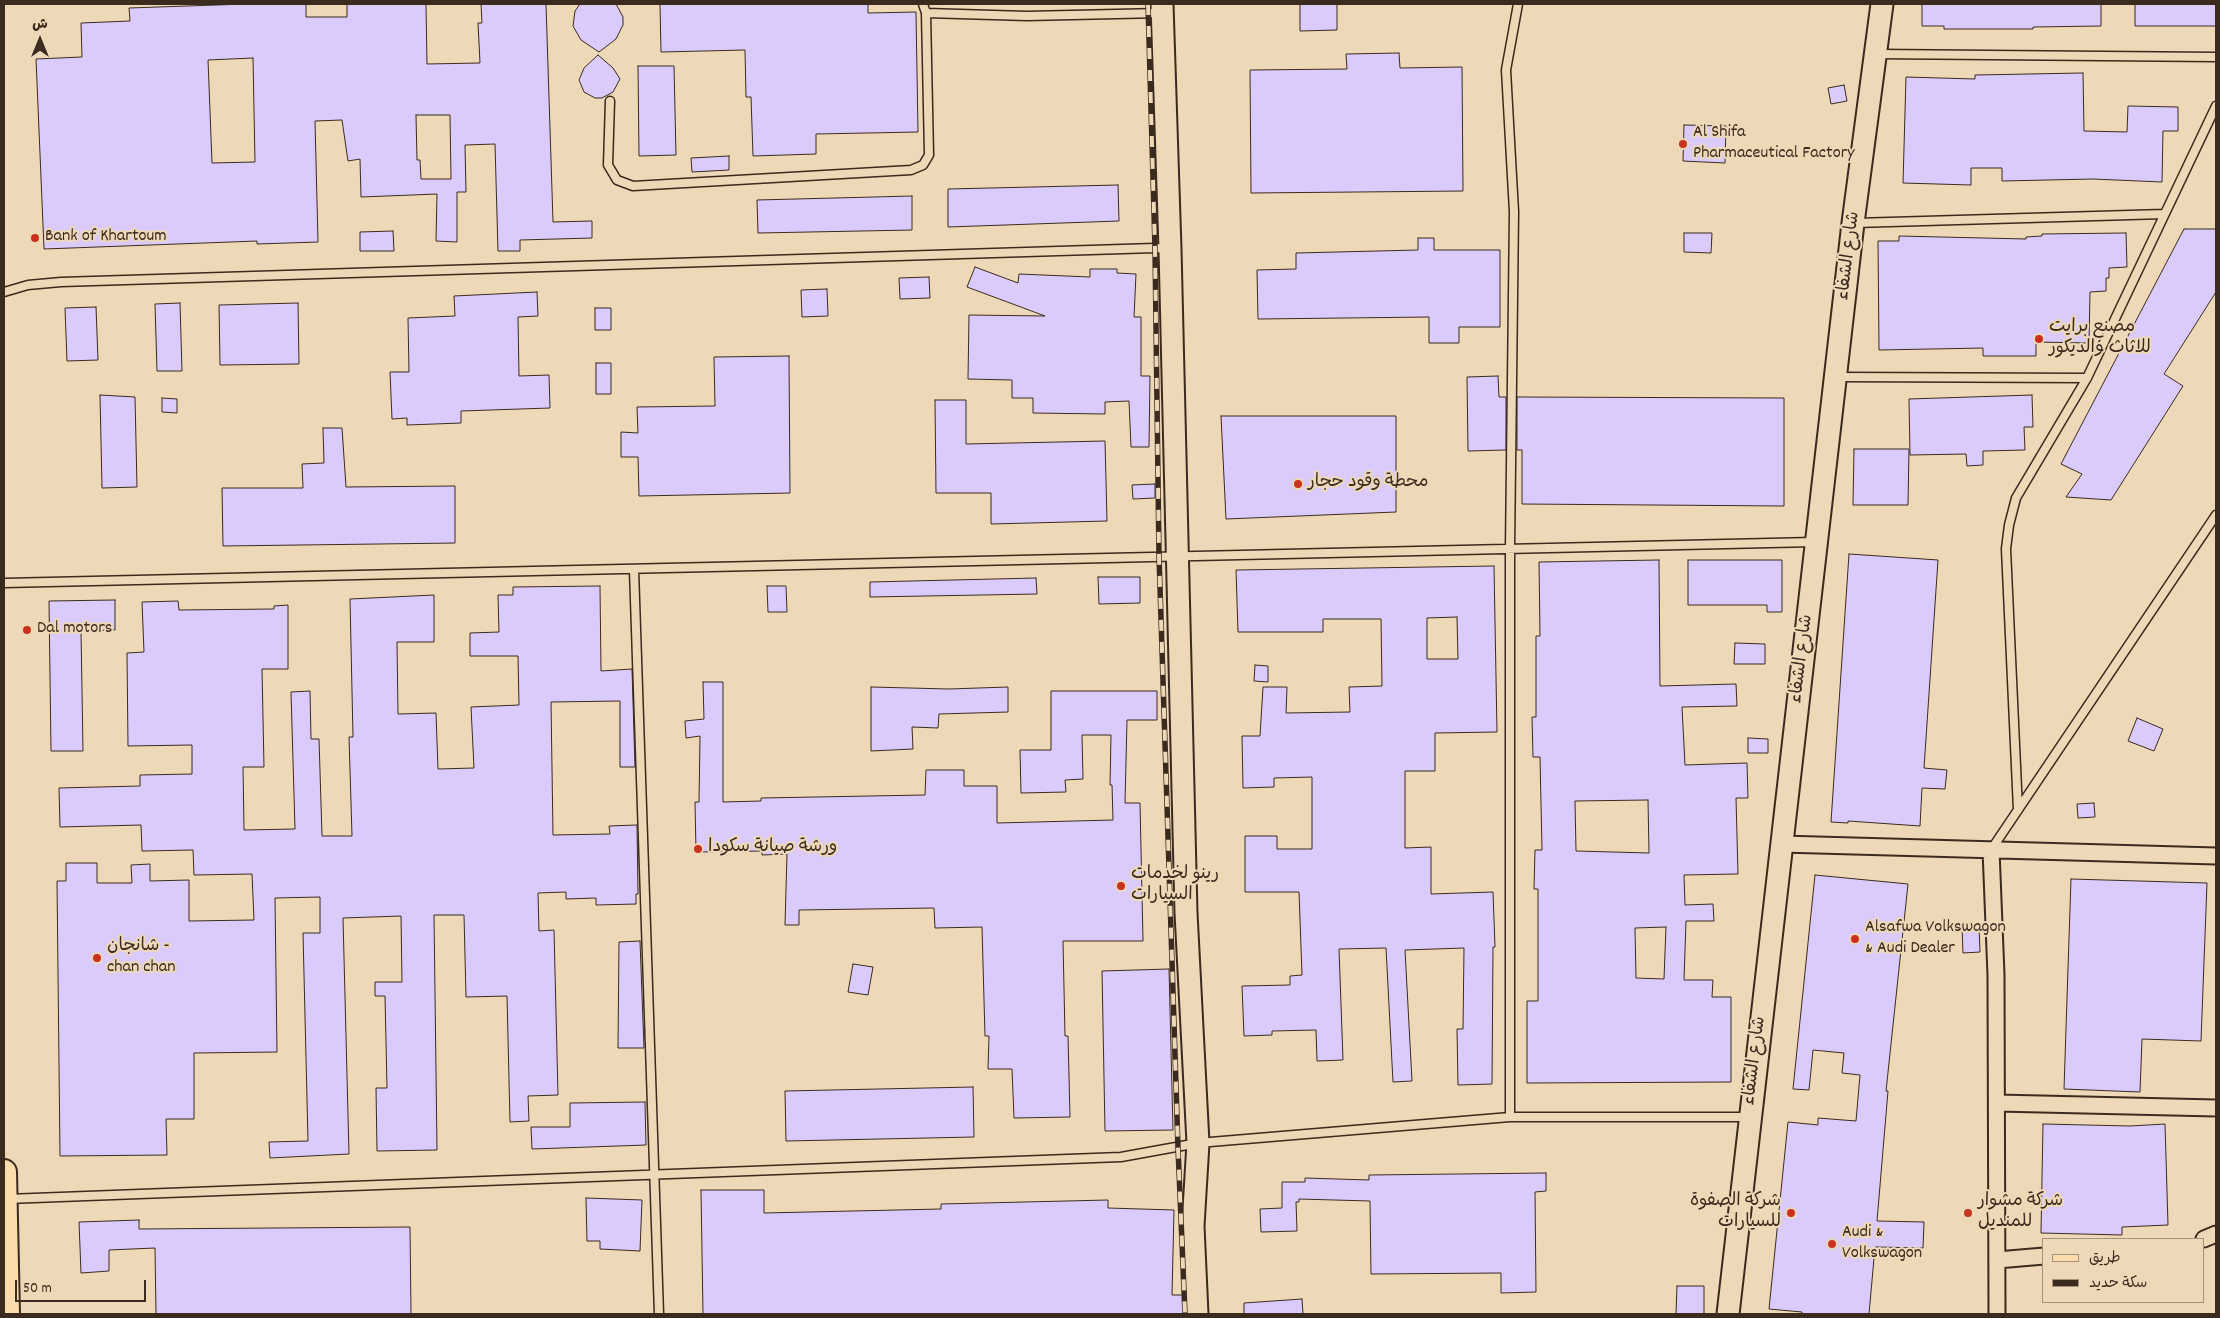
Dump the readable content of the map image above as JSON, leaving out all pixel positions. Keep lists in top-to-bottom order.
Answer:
{
  "streets": {
    "street": ["شارع الشفاء"]
  },
  "places": [
    "Al Shifa Pharmaceutical Factory",
    "Bank of Khartoum",
    "مصنع برايت للاثاث والديكور",
    "محطة وقود حجار",
    "Dal motors",
    "ورشة صيانة سكودا",
    "رينو لخدمات السيارات",
    "Alsafwa Volkswagon & Audi Dealer",
    "شانجان - chan chan",
    "شركة الصفوة للسيارات",
    "شركة مشوار للمنديل",
    "Audi & Volkswagon"
  ],
  "legend": ["طريق", "سكة حديد"],
  "scale_bar": "50 m",
  "north": "top"
}
